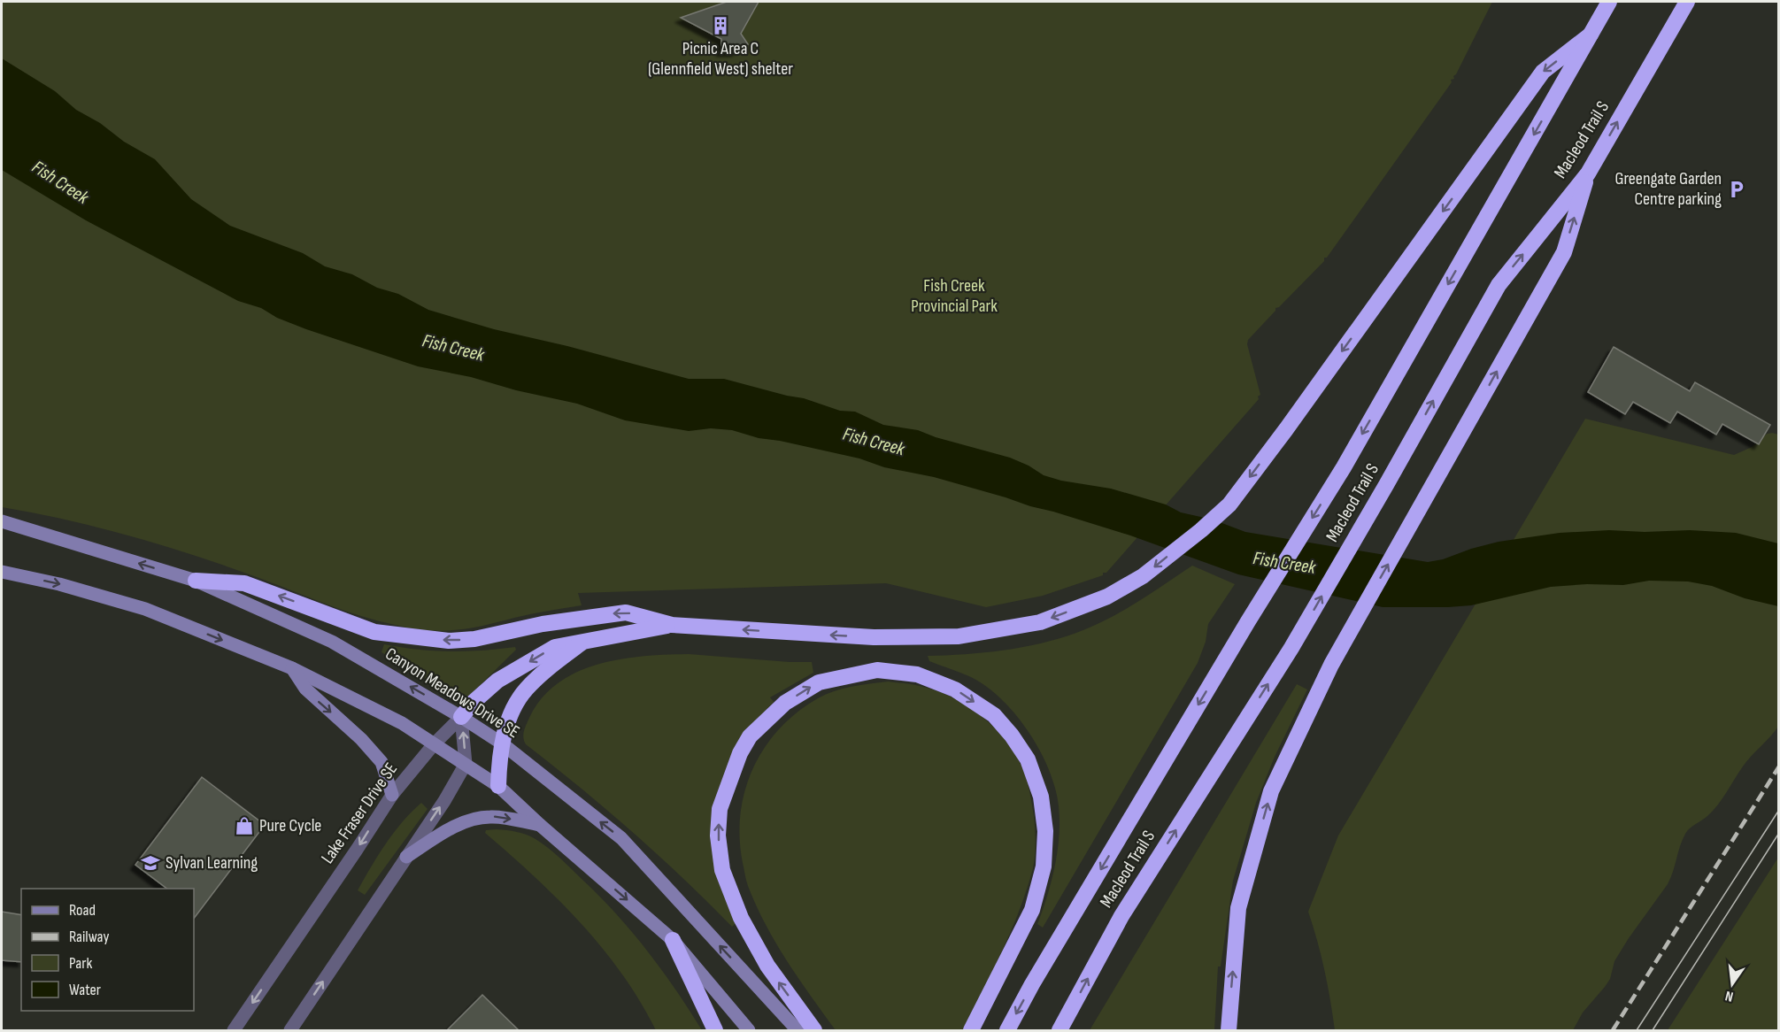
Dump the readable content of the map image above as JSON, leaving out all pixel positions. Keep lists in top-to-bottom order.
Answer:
{
  "streets": {
    "highway": ["Macleod Trail S"],
    "main road": ["Canyon Meadows Drive SE"],
    "street": ["Lake Fraser Drive SE"]
  },
  "crossings": [
    ["Canyon Meadows Drive SE", "Lake Fraser Drive SE"]
  ],
  "water": ["Fish Creek"],
  "parks": ["Fish Creek Provincial Park"],
  "places": {
    "building": ["Picnic Area C (Glennfield West) shelter"],
    "parking": ["Greengate Garden Centre parking"],
    "shop": ["Pure Cycle"],
    "school or university": ["Sylvan Learning"]
  },
  "legend": [
    "Road",
    "Railway",
    "Park",
    "Water"
  ],
  "north": "bottom"
}
